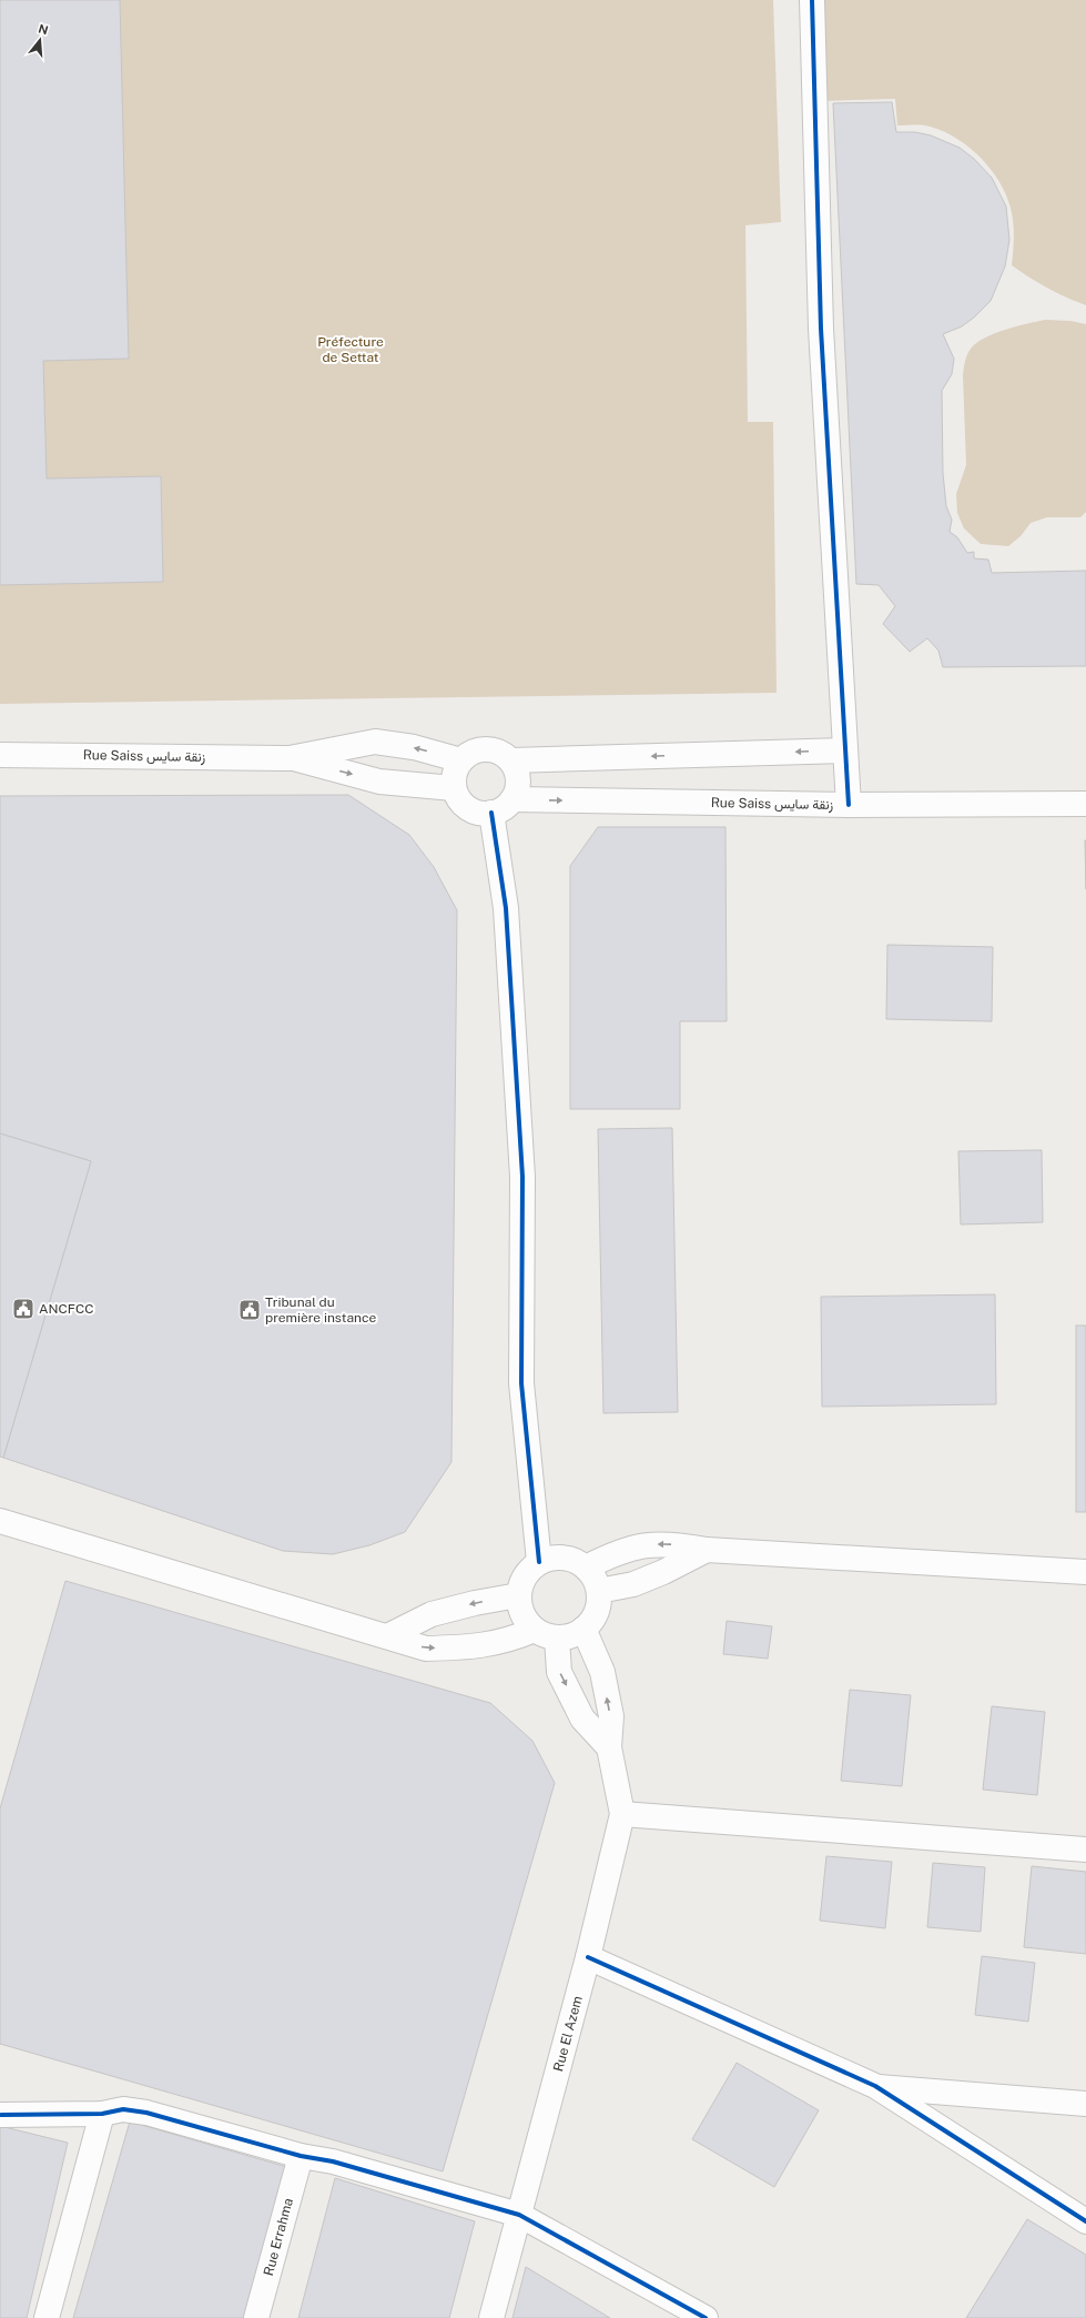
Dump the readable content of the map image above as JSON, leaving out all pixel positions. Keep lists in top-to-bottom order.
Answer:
{
  "streets": {
    "street": ["Rue Saiss زنقة سايس", "Rue El Azem", "Rue Errahma"]
  },
  "parks": ["Préfecture de Settat"],
  "places": {
    "public building": ["ANCFCC", "Tribunal du première instance"]
  },
  "north": "top"
}
